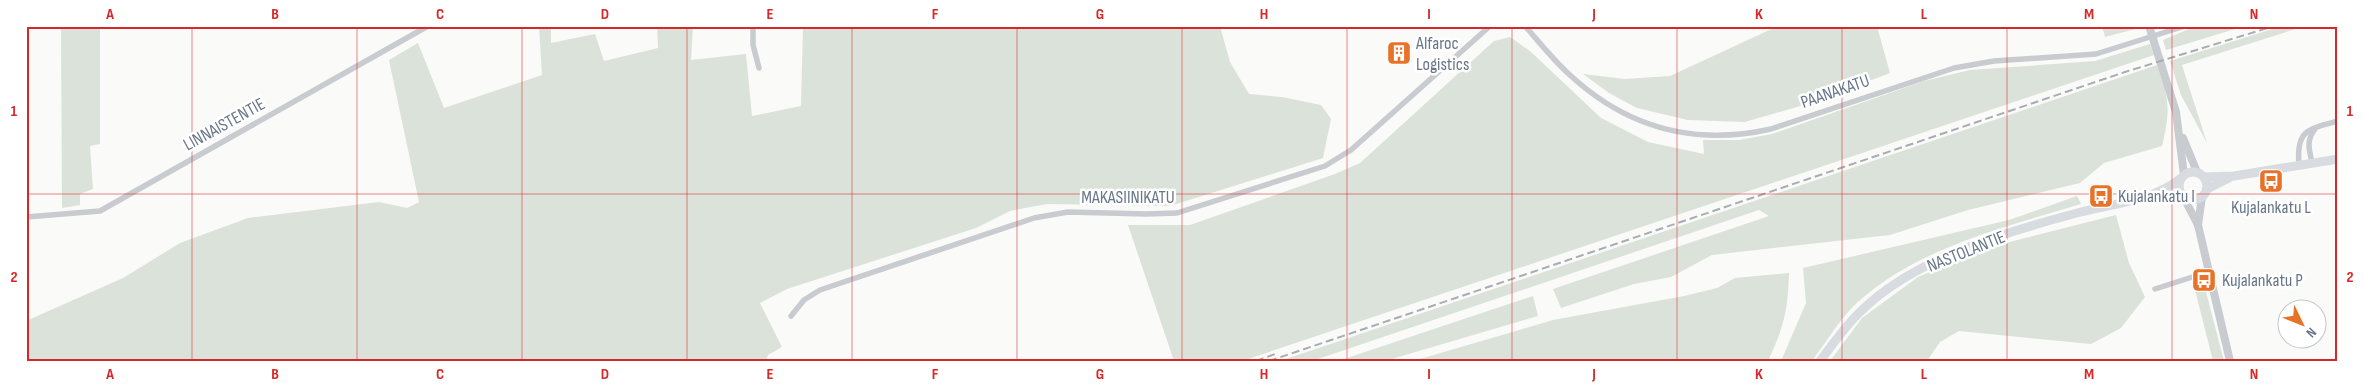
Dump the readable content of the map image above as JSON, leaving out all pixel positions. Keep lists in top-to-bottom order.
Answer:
{
  "streets": {
    "main road": ["NASTOLANTIE"],
    "street": ["PAANAKATU", "LINNAISTENTIE", "MAKASIINIKATU"]
  },
  "places": {
    "building": ["Alfaroc Logistics"],
    "bus stop": ["Kujalankatu L", "Kujalankatu I", "Kujalankatu P"]
  },
  "north": "bottom right",
  "grid": {
    "columns": [
      "A",
      "B",
      "C",
      "D",
      "E",
      "F",
      "G",
      "H",
      "I",
      "J",
      "K",
      "L",
      "M",
      "N"
    ],
    "rows": ["1", "2"]
  }
}
